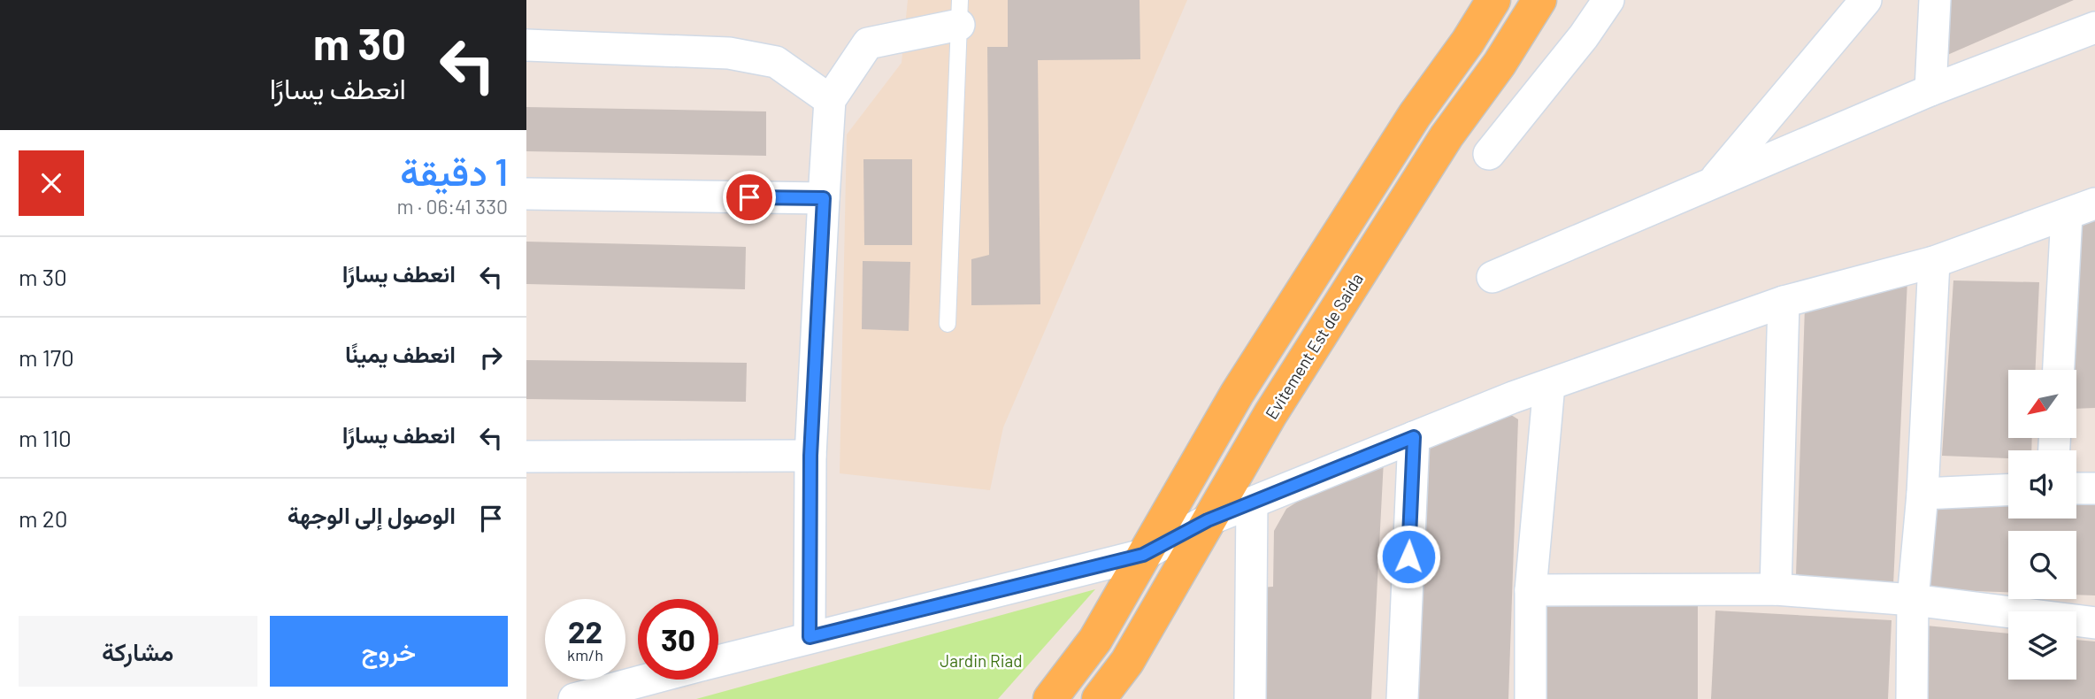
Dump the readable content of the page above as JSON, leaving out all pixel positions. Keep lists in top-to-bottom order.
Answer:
{
  "streets": {
    "main road": ["Evitement Est de Saida"]
  },
  "parks": ["Jardin Riad"],
  "north": "bottom left",
  "page": {
    "turn": ["30 m", "انعطف يسارًا"],
    "heading": ["1 دقيقة", "330 m · 06:41"],
    "list": [
      {
        "name": "انعطف يسارًا",
        "value": "30 m"
      },
      {
        "name": "انعطف يمينًا",
        "value": "170 m"
      },
      {
        "name": "انعطف يسارًا",
        "value": "110 m"
      },
      {
        "name": "الوصول إلى الوجهة",
        "value": "20 m"
      }
    ],
    "speed": "22 km/h",
    "limit": "30",
    "buttons": ["خروج", "مشاركة"]
  }
}
